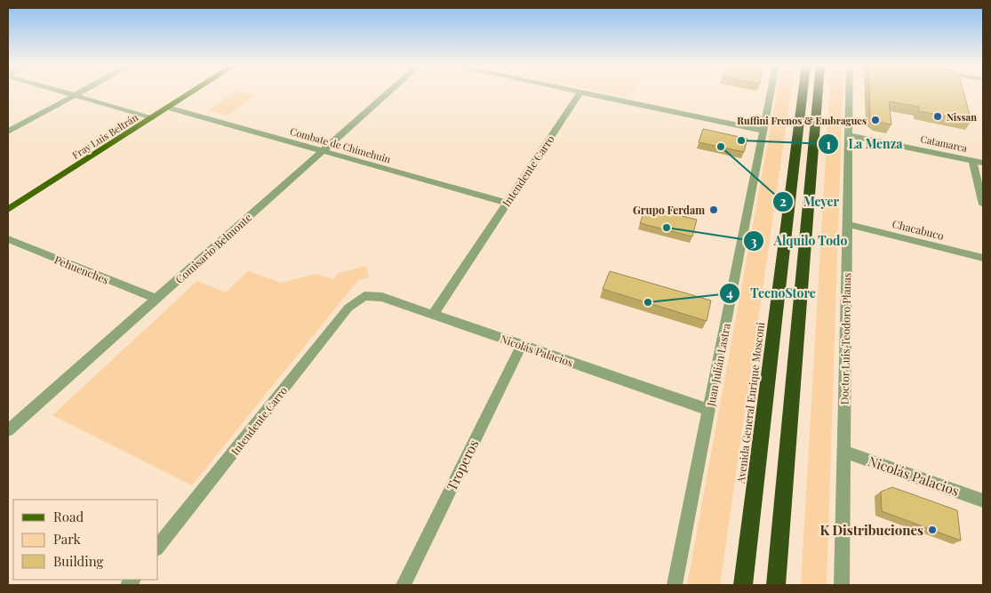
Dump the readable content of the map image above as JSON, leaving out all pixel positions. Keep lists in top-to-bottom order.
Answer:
{
  "streets": {
    "highway": ["Avenida General Enrique Mosconi"],
    "main road": ["Fray Luis Beltrán"],
    "street": [
      "Catamarca",
      "Combate de Chimehuin",
      "Intendente Carro",
      "Chacabuco",
      "Comisario Belmonte",
      "Pehuenches",
      "Doctor Luis Teodoro Planas",
      "Nicolás Palacios",
      "Juan Julián Lastra",
      "Troperos"
    ]
  },
  "crossings": [
    ["Fray Luis Beltrán", "Combate de Chimehuin"],
    ["Catamarca", "Doctor Luis Teodoro Planas"],
    ["Combate de Chimehuin", "Intendente Carro"],
    ["Combate de Chimehuin", "Comisario Belmonte"],
    ["Intendente Carro", "Nicolás Palacios"],
    ["Chacabuco", "Doctor Luis Teodoro Planas"],
    ["Comisario Belmonte", "Pehuenches"],
    ["Doctor Luis Teodoro Planas", "Nicolás Palacios"],
    ["Nicolás Palacios", "Juan Julián Lastra"],
    ["Nicolás Palacios", "Troperos"]
  ],
  "places": [
    "Nissan",
    "Ruffini Frenos & Embragues",
    "La Menza",
    "Meyer",
    "Grupo Ferdam",
    "Alquilo Todo",
    "TecnoStore",
    "K Distribuciones"
  ],
  "legend": ["Road", "Park", "Building"]
}
